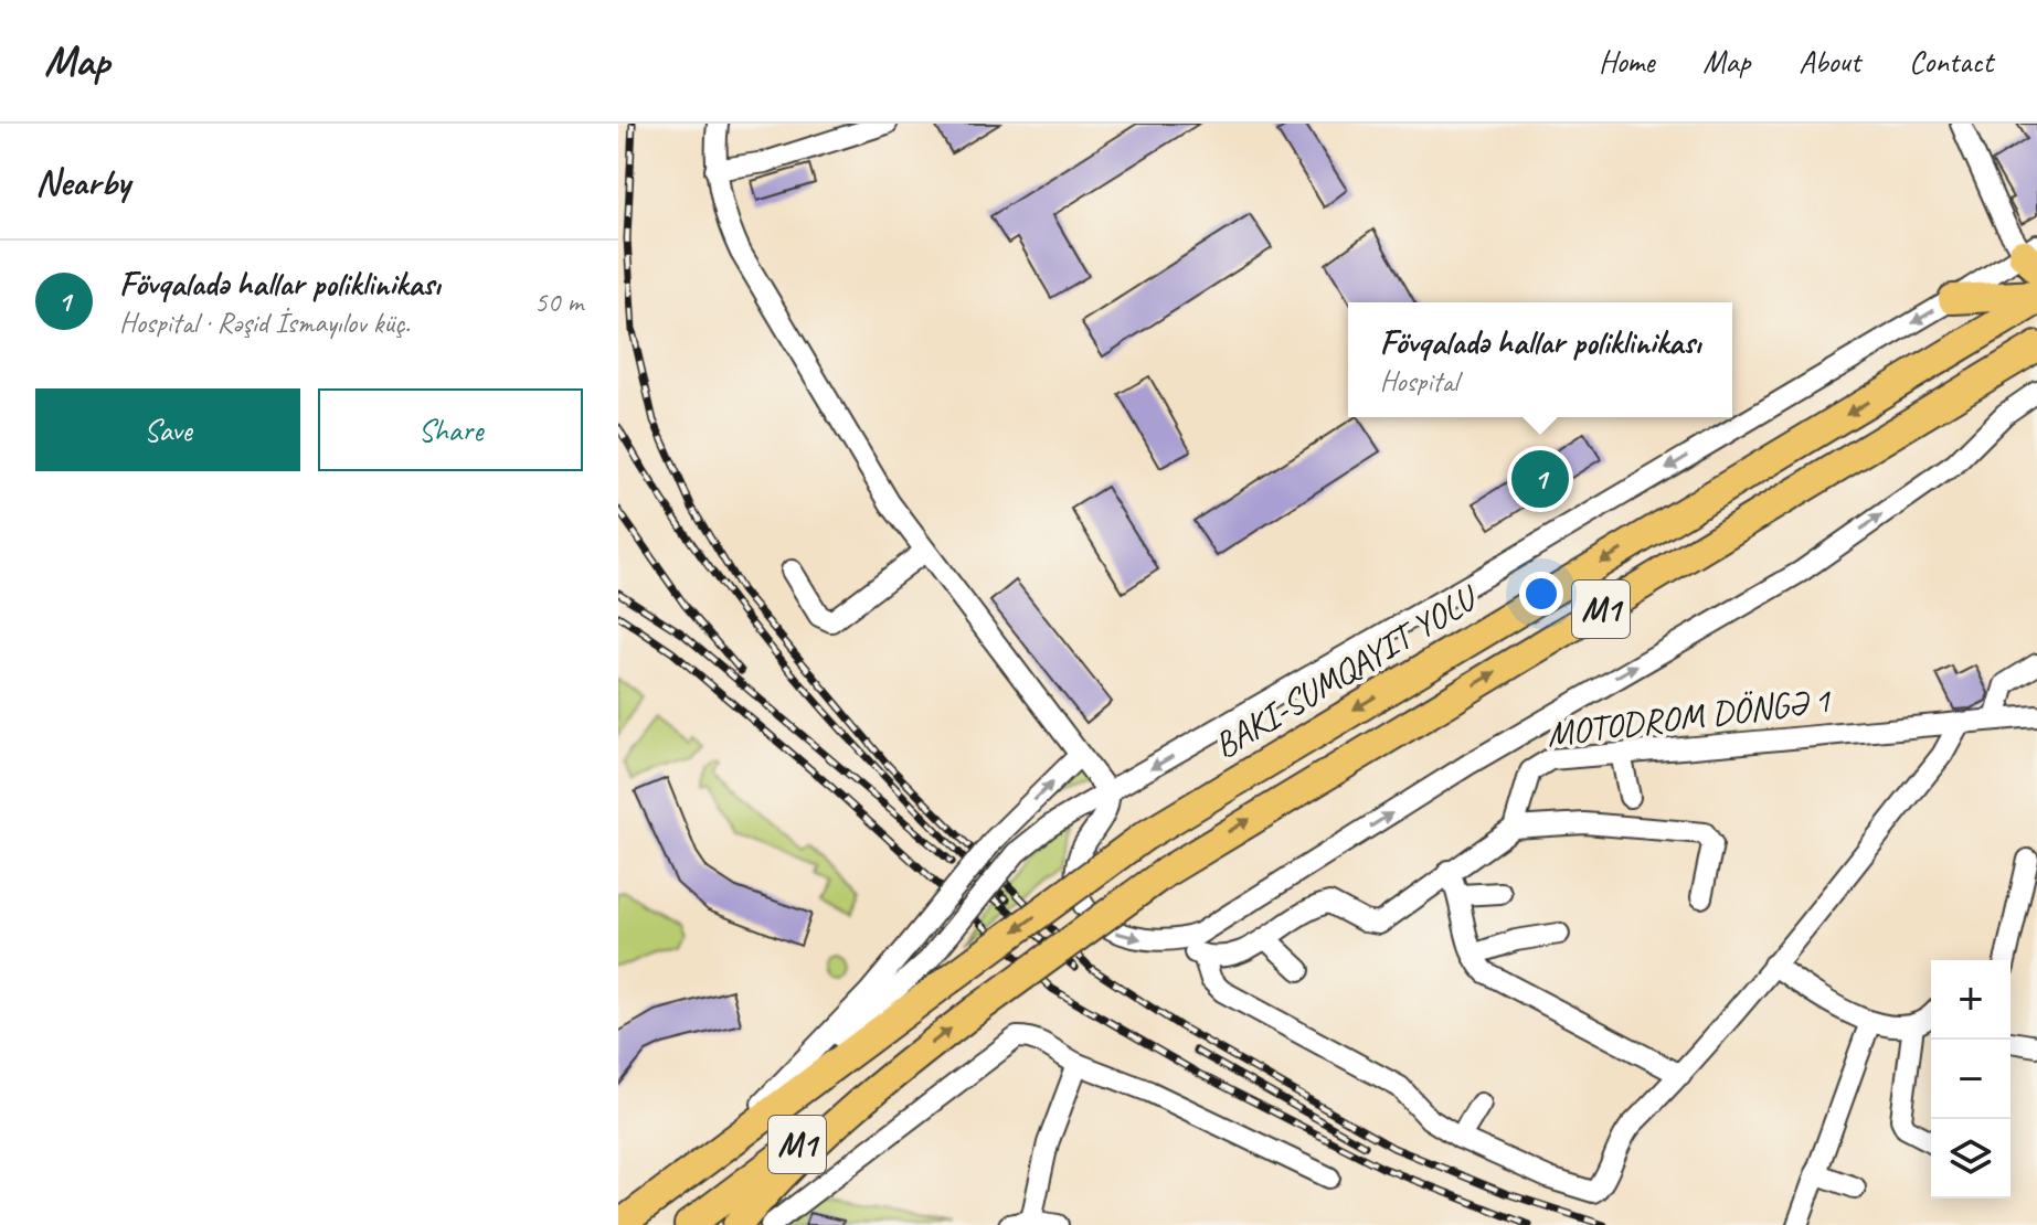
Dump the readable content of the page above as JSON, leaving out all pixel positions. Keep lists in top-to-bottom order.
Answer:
{
  "streets": {
    "highway": ["M1"],
    "street": ["MOTODROM DÖNGƏ 1"]
  },
  "page": {
    "header": "Map",
    "nav": [
      "Home",
      "Map",
      "About",
      "Contact"
    ],
    "heading": "Nearby",
    "list": [
      {
        "mark": "1",
        "name": "Fövqaladə hallar poliklinikası",
        "note": "Hospital · Rəşid İsmayılov küç.",
        "value": "50 m"
      }
    ],
    "popup": ["Fövqaladə hallar poliklinikası", "Hospital"],
    "buttons": ["Save", "Share"],
    "pins": "1",
    "map_buttons": ["+", "−"]
  }
}
